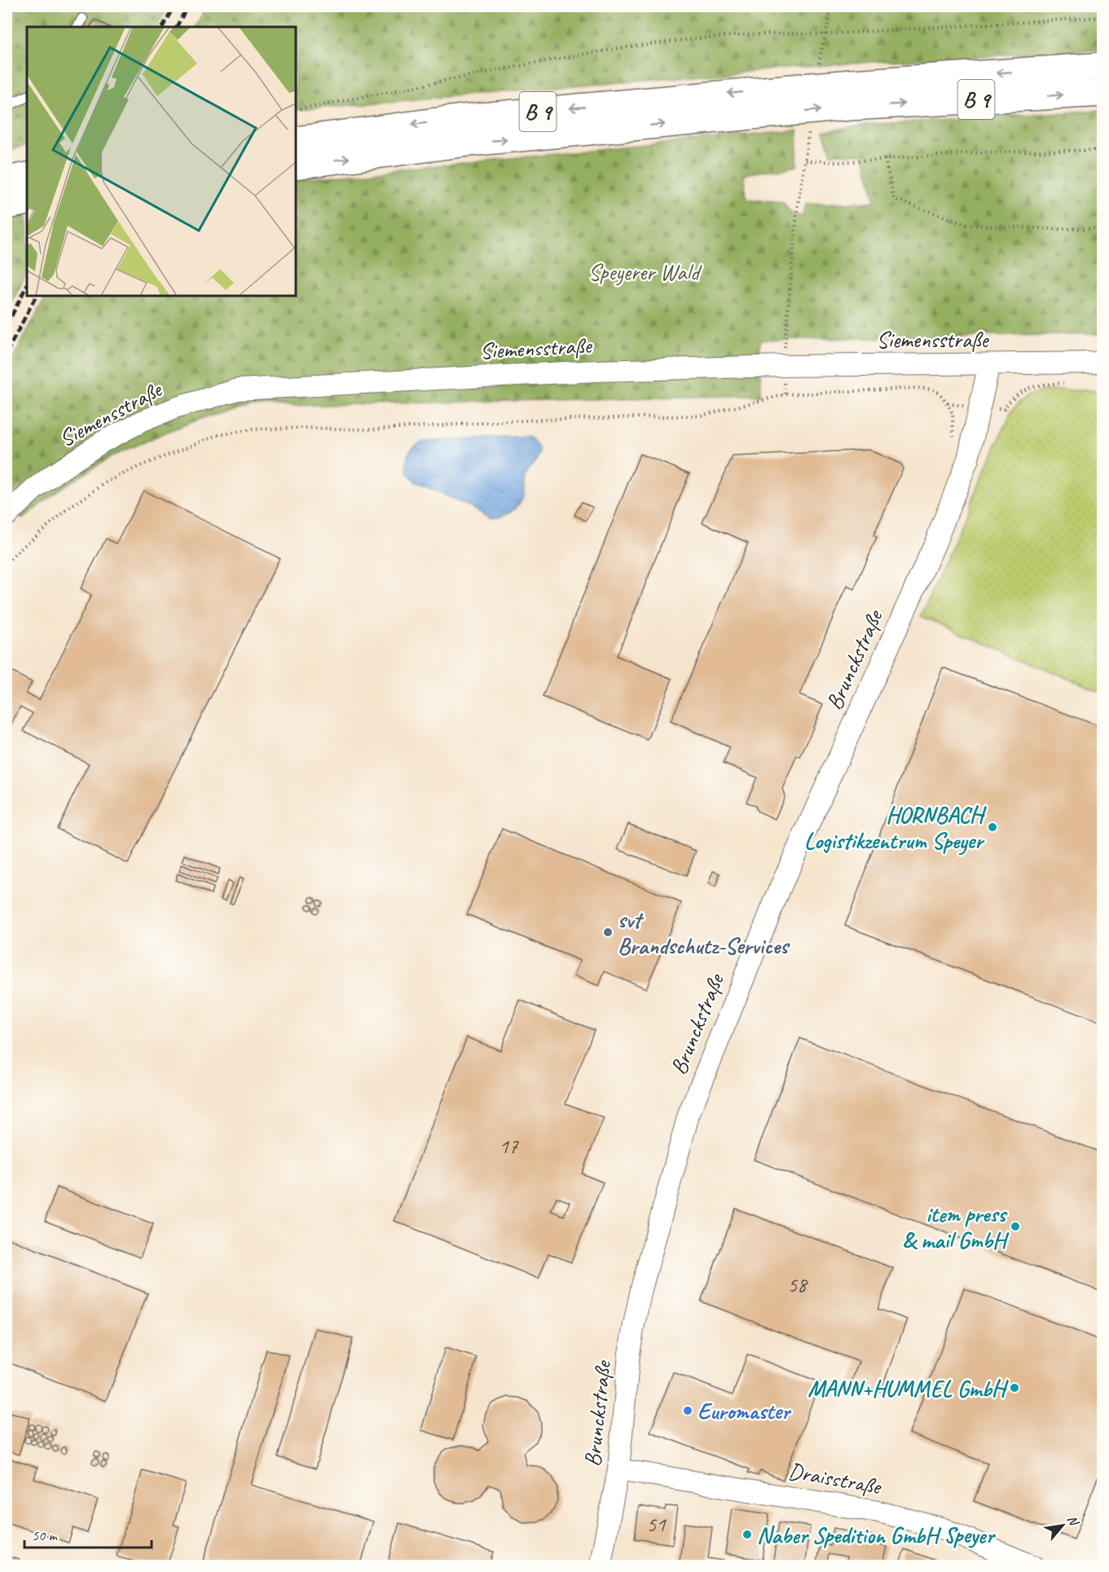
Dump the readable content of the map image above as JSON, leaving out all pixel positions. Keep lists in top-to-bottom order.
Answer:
{
  "streets": {
    "highway": ["B 9"],
    "street": ["Siemensstraße", "Brunckstraße", "Draisstraße"]
  },
  "crossings": [
    ["Siemensstraße", "Brunckstraße"],
    ["Brunckstraße", "Draisstraße"]
  ],
  "parks": ["Speyerer Wald"],
  "places": [
    "HORNBACH Logistikzentrum Speyer",
    "svt Brandschutz-Services",
    "item press & mail GmbH",
    "MANN+HUMMEL GmbH",
    "Euromaster",
    "Naber Spedition GmbH Speyer"
  ],
  "house_numbers": ["17", "58", "51"],
  "scale_bar": "50 m",
  "north": "top right"
}
